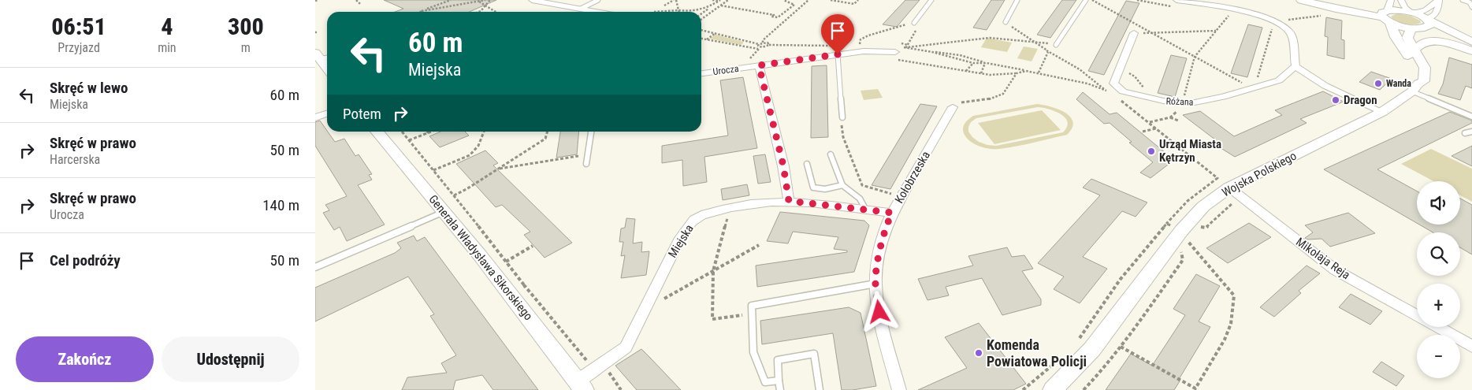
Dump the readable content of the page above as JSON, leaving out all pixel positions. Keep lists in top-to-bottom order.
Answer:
{
  "streets": {
    "street": [
      "Urocza",
      "Różana",
      "Wojska Polskiego",
      "Kołobrzeska",
      "Miejska",
      "Generała Władysława Sikorskiego",
      "Mikołaja Reja"
    ]
  },
  "crossings": [
    ["Wojska Polskiego", "Mikołaja Reja"],
    ["Kołobrzeska", "Miejska"],
    ["Miejska", "Generała Władysława Sikorskiego"]
  ],
  "places": [
    "Wanda",
    "Dragon",
    "Urząd Miasta Kętrzyn",
    "Komenda Powiatowa Policji"
  ],
  "page": {
    "eta": [
      "06:51",
      "Przyjazd",
      "4",
      "min",
      "300",
      "m"
    ],
    "turn": ["60 m", "Miejska"],
    "list": [
      {
        "name": "Skręć w lewo",
        "note": "Miejska",
        "value": "60 m"
      },
      {
        "name": "Skręć w prawo",
        "note": "Harcerska",
        "value": "50 m"
      },
      {
        "name": "Skręć w prawo",
        "note": "Urocza",
        "value": "140 m"
      },
      {
        "name": "Cel podróży",
        "value": "50 m"
      }
    ],
    "then": "Potem",
    "map_buttons": ["+", "−"],
    "buttons": ["Zakończ", "Udostępnij"]
  }
}
